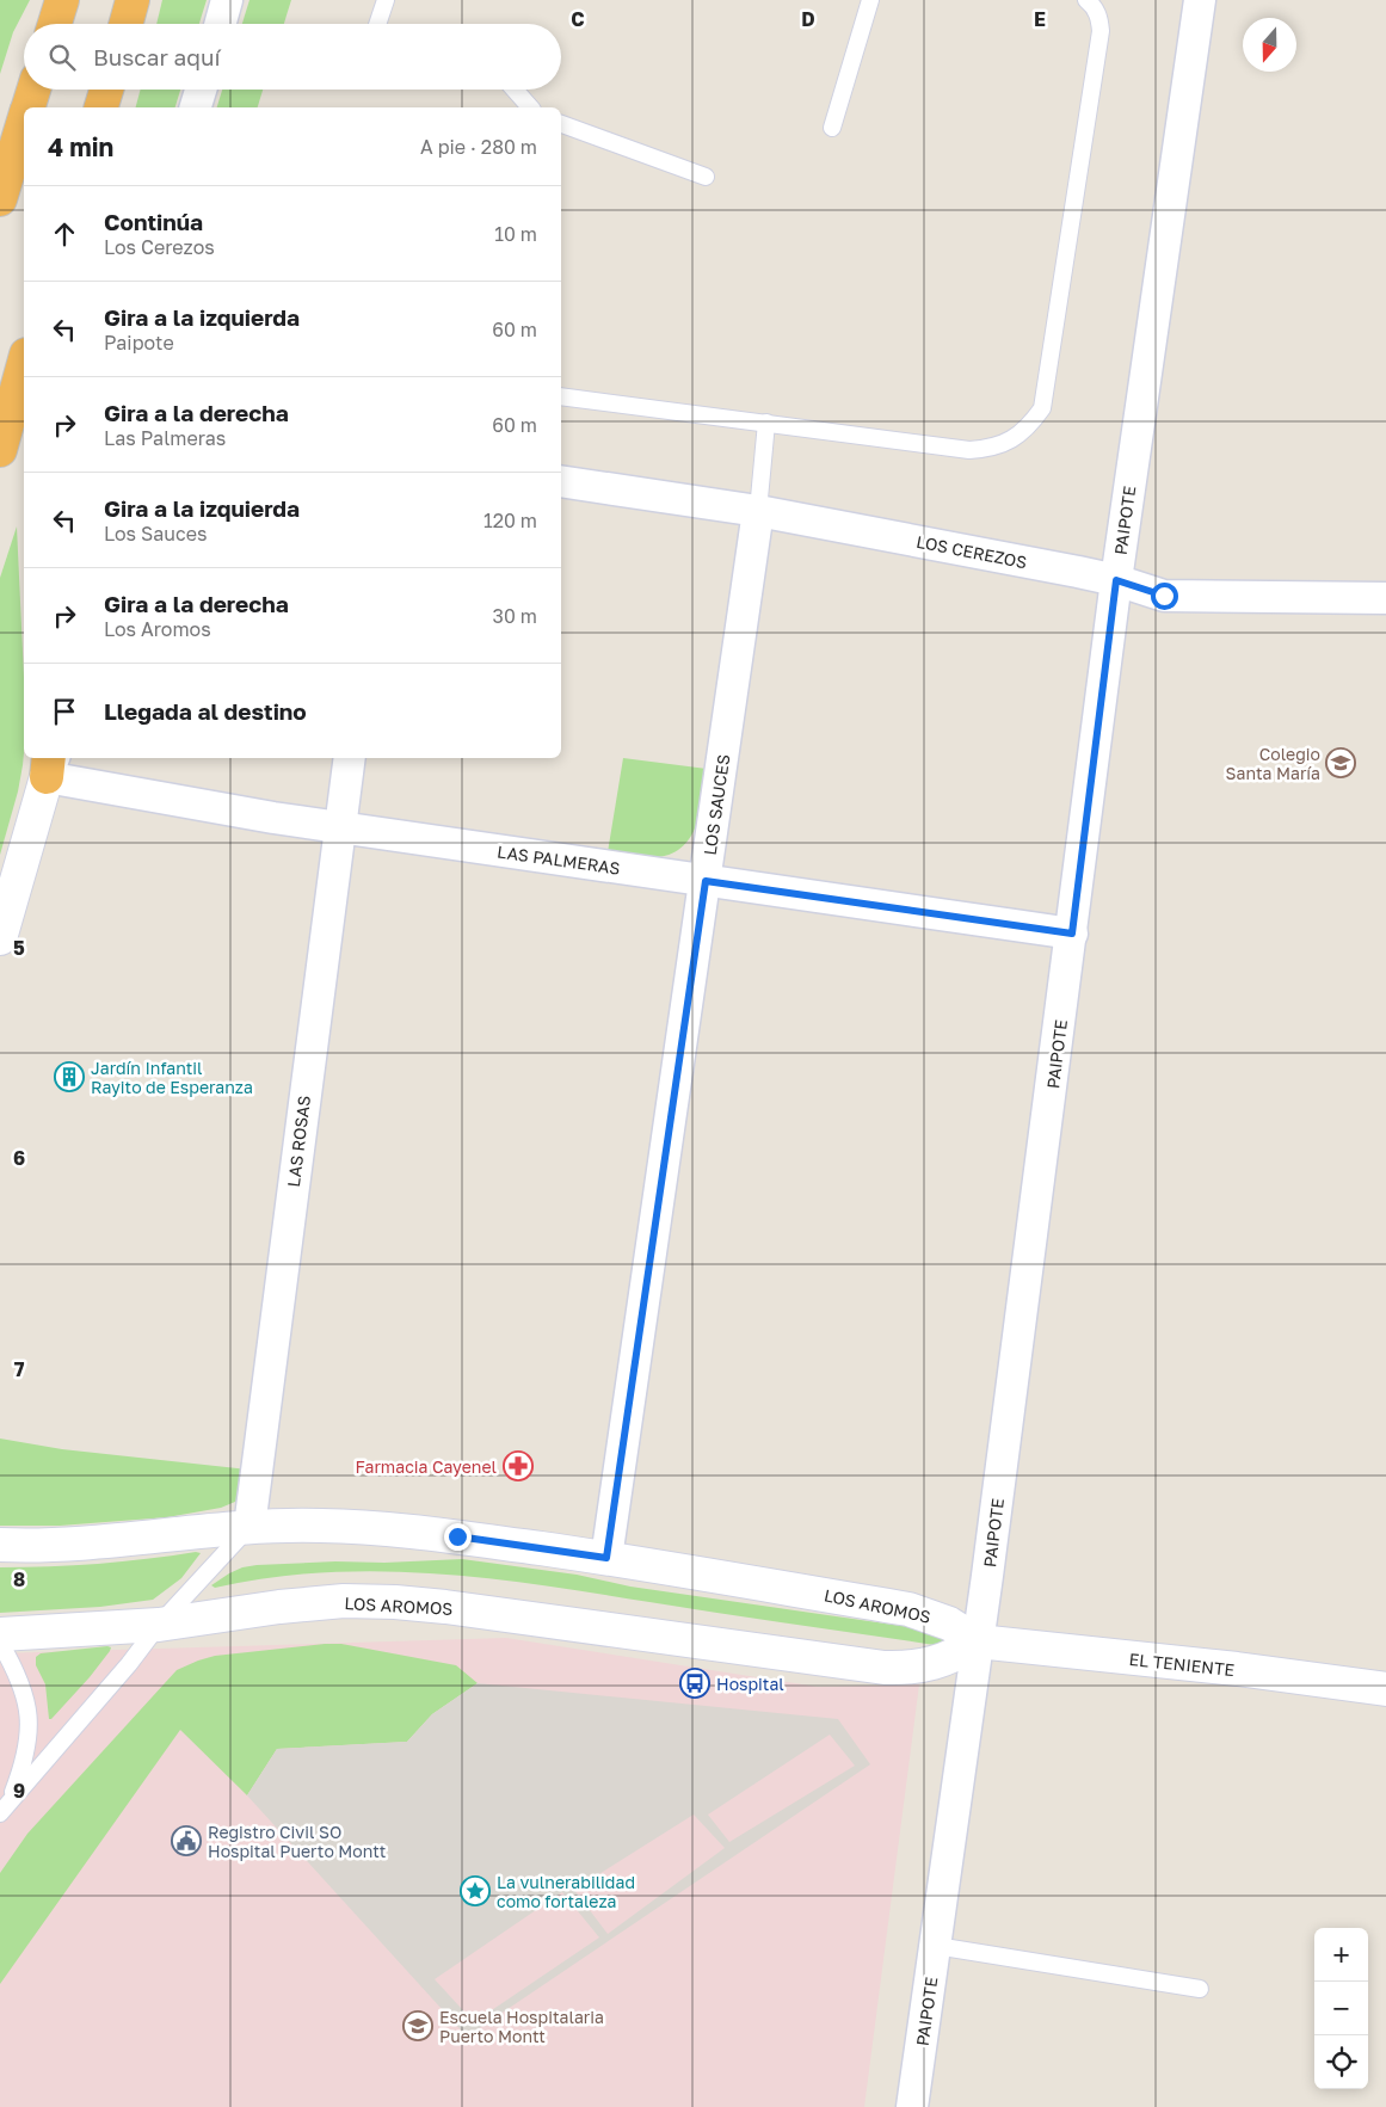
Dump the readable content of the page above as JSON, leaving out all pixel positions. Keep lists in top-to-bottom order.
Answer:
{
  "streets": {
    "main road": ["LOS AROMOS", "EL TENIENTE"],
    "street": [
      "PAIPOTE",
      "LOS CEREZOS",
      "LOS SAUCES",
      "LAS PALMERAS",
      "LAS ROSAS"
    ]
  },
  "crossings": [
    ["PAIPOTE", "LOS CEREZOS"],
    ["PAIPOTE", "LAS PALMERAS"],
    ["PAIPOTE", "LOS AROMOS"],
    ["PAIPOTE", "EL TENIENTE"],
    ["LOS CEREZOS", "LOS SAUCES"],
    ["LOS SAUCES", "LAS PALMERAS"],
    ["LOS SAUCES", "LOS AROMOS"],
    ["LAS PALMERAS", "LAS ROSAS"],
    ["LAS ROSAS", "LOS AROMOS"],
    ["LOS AROMOS", "EL TENIENTE"]
  ],
  "places": {
    "school or university": ["Colegio Santa María", "Escuela Hospitalaria Puerto Montt"],
    "building": ["Jardín Infantil Rayito de Esperanza"],
    "pharmacy": ["Farmacia Cayenel"],
    "bus stop": ["Hospital"],
    "public building": ["Registro Civil SO Hospital Puerto Montt"],
    "place": ["La vulnerabilidad como fortaleza"]
  },
  "north": "bottom",
  "page": {
    "search": "Buscar aquí",
    "heading": ["4 min", "A pie · 280 m"],
    "list": [
      ["Continúa", "Los Cerezos", "10 m"],
      ["Gira a la izquierda", "Paipote", "60 m"],
      ["Gira a la derecha", "Las Palmeras", "60 m"],
      ["Gira a la izquierda", "Los Sauces", "120 m"],
      ["Gira a la derecha", "Los Aromos", "30 m"],
      "Llegada al destino"
    ],
    "map_buttons": ["+", "−"]
  },
  "grid": {
    "columns": ["C", "D", "E"],
    "rows": [
      "5",
      "6",
      "7",
      "8",
      "9"
    ]
  }
}
